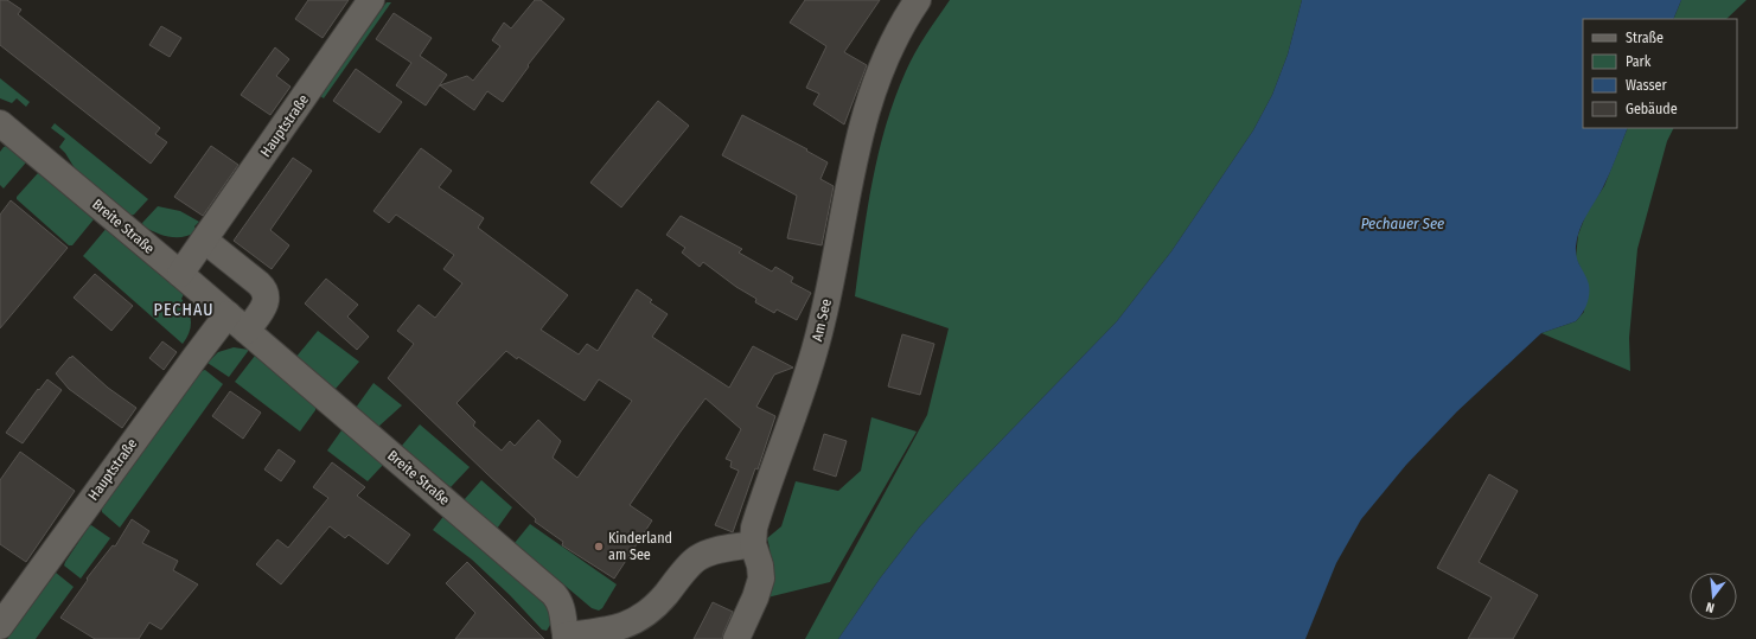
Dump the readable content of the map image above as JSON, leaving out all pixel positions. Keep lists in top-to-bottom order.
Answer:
{
  "streets": {
    "street": ["Hauptstraße", "Breite Straße", "Am See"]
  },
  "crossings": [
    ["Hauptstraße", "Breite Straße"]
  ],
  "districts": ["PECHAU"],
  "water": ["Pechauer See"],
  "places": ["Kinderland am See"],
  "legend": [
    "Straße",
    "Park",
    "Wasser",
    "Gebäude"
  ],
  "north": "bottom"
}
